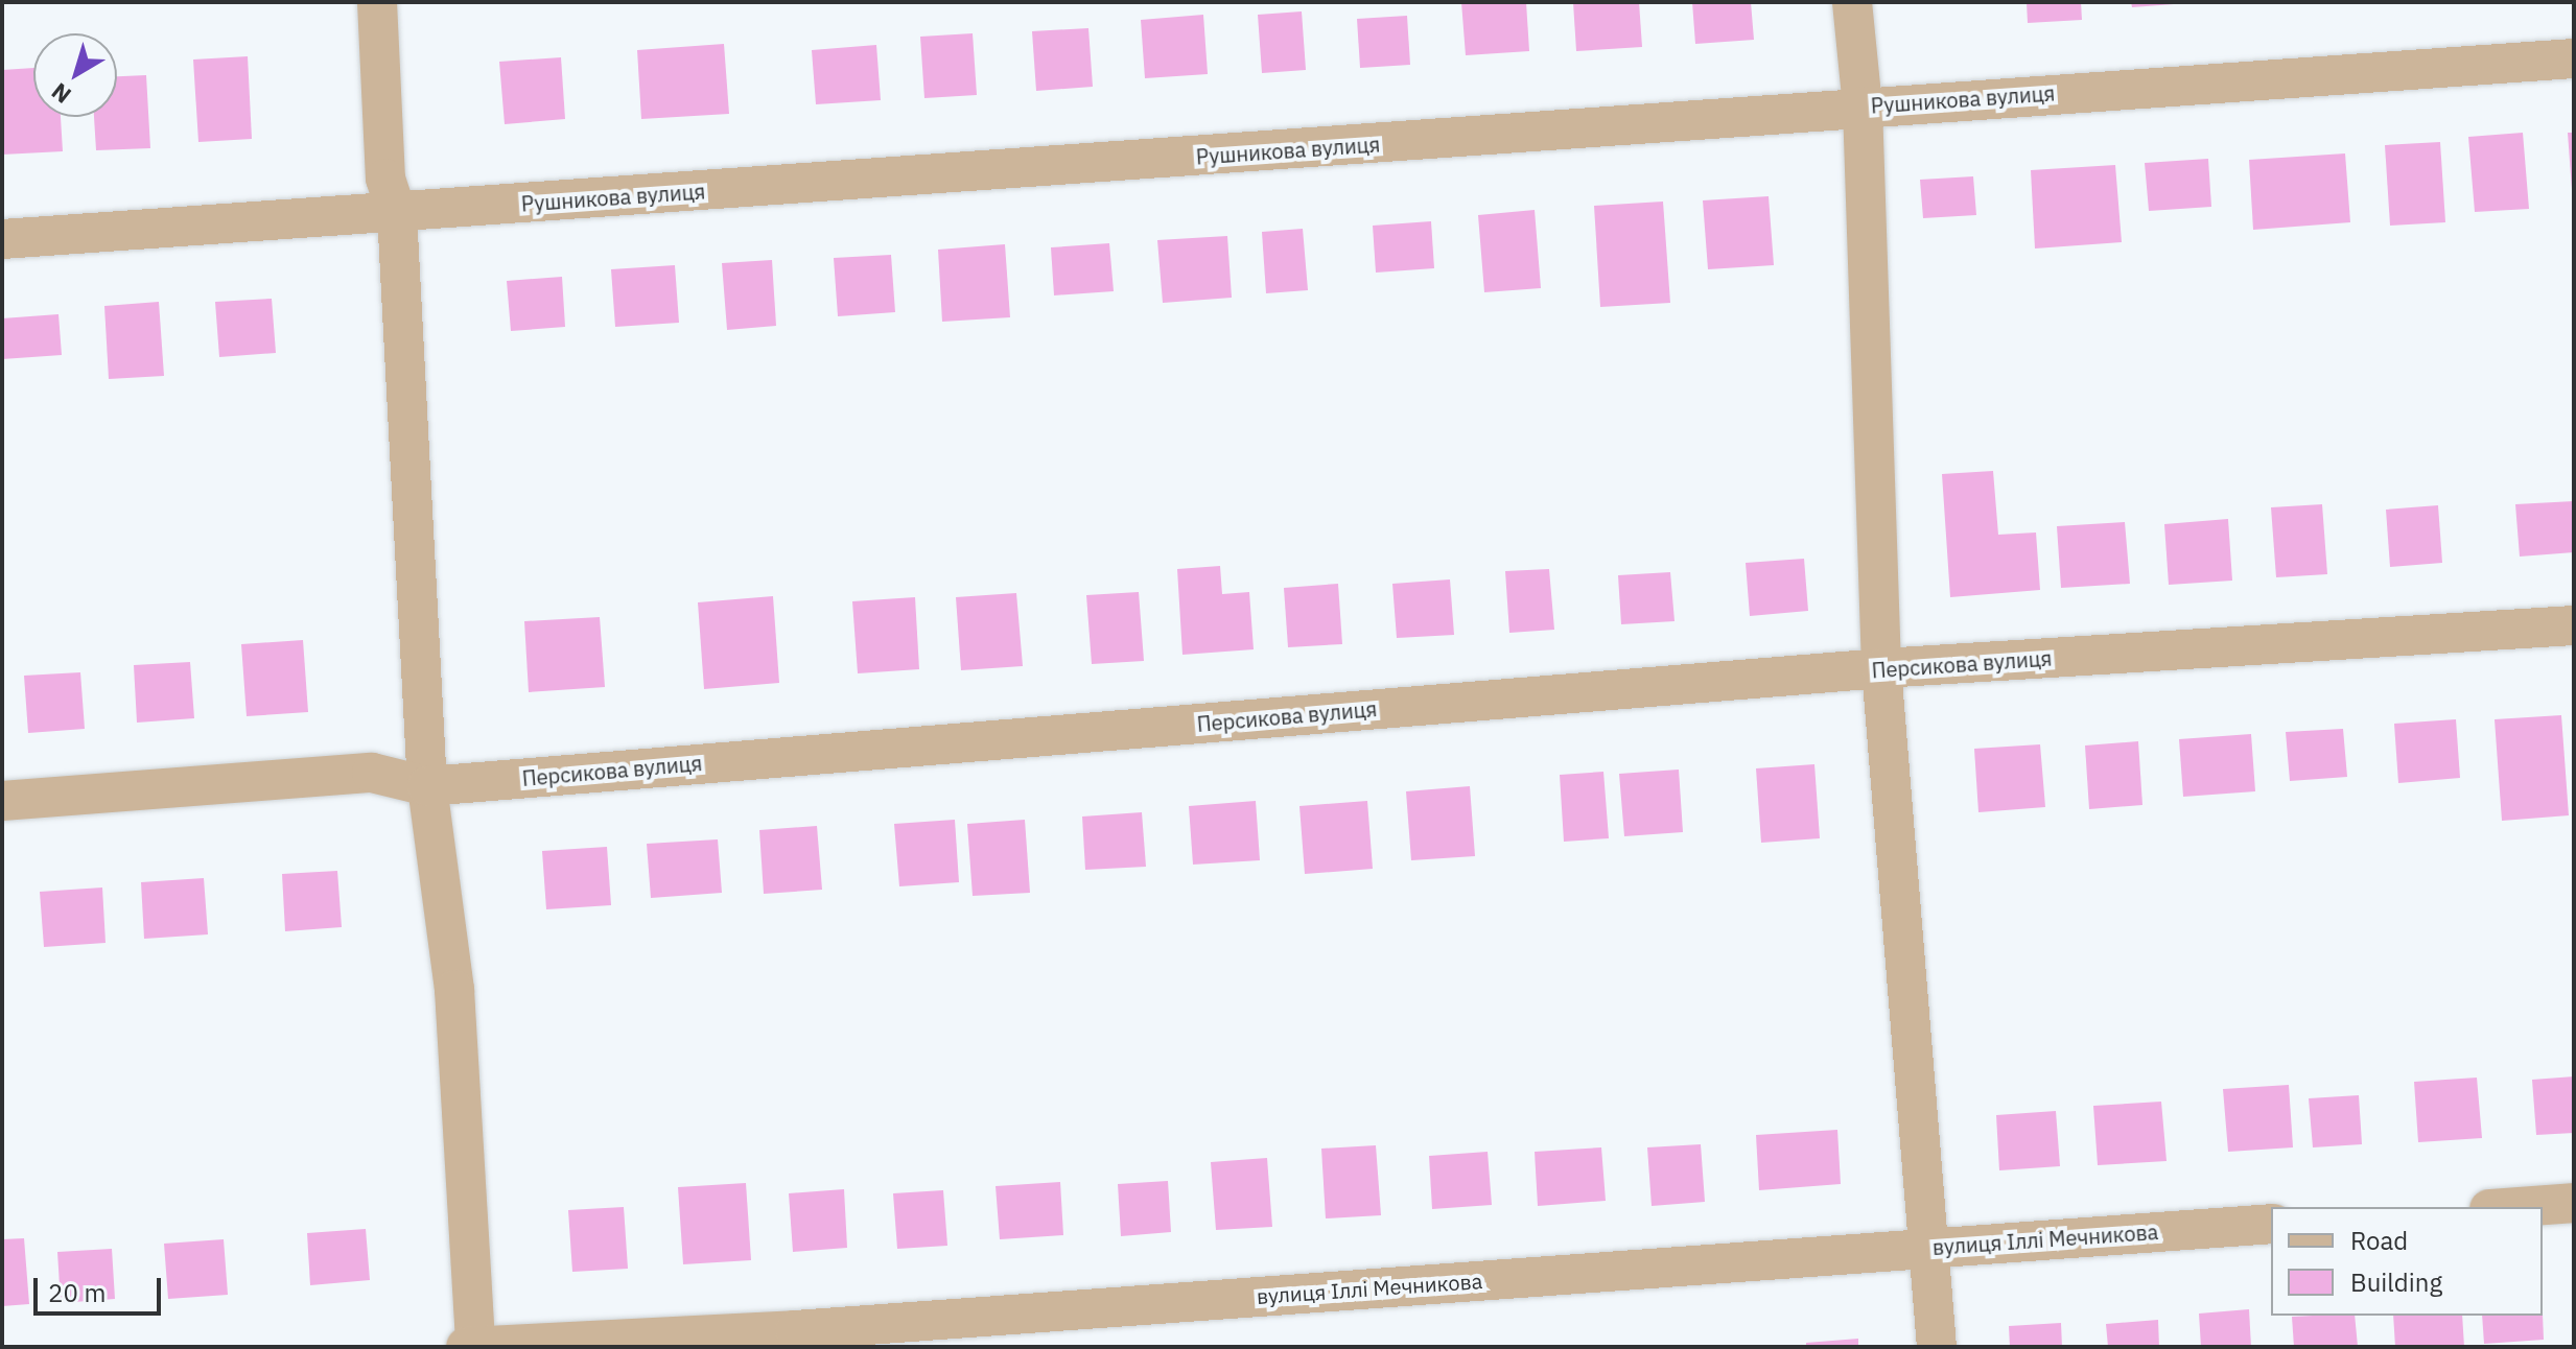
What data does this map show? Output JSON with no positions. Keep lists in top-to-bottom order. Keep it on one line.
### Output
{"streets":{"street":["Рушникова вулиця","Персикова вулиця","вулиця Іллі Мечникова"]},"legend":["Road","Building"],"scale_bar":"20 m","north":"bottom left"}
